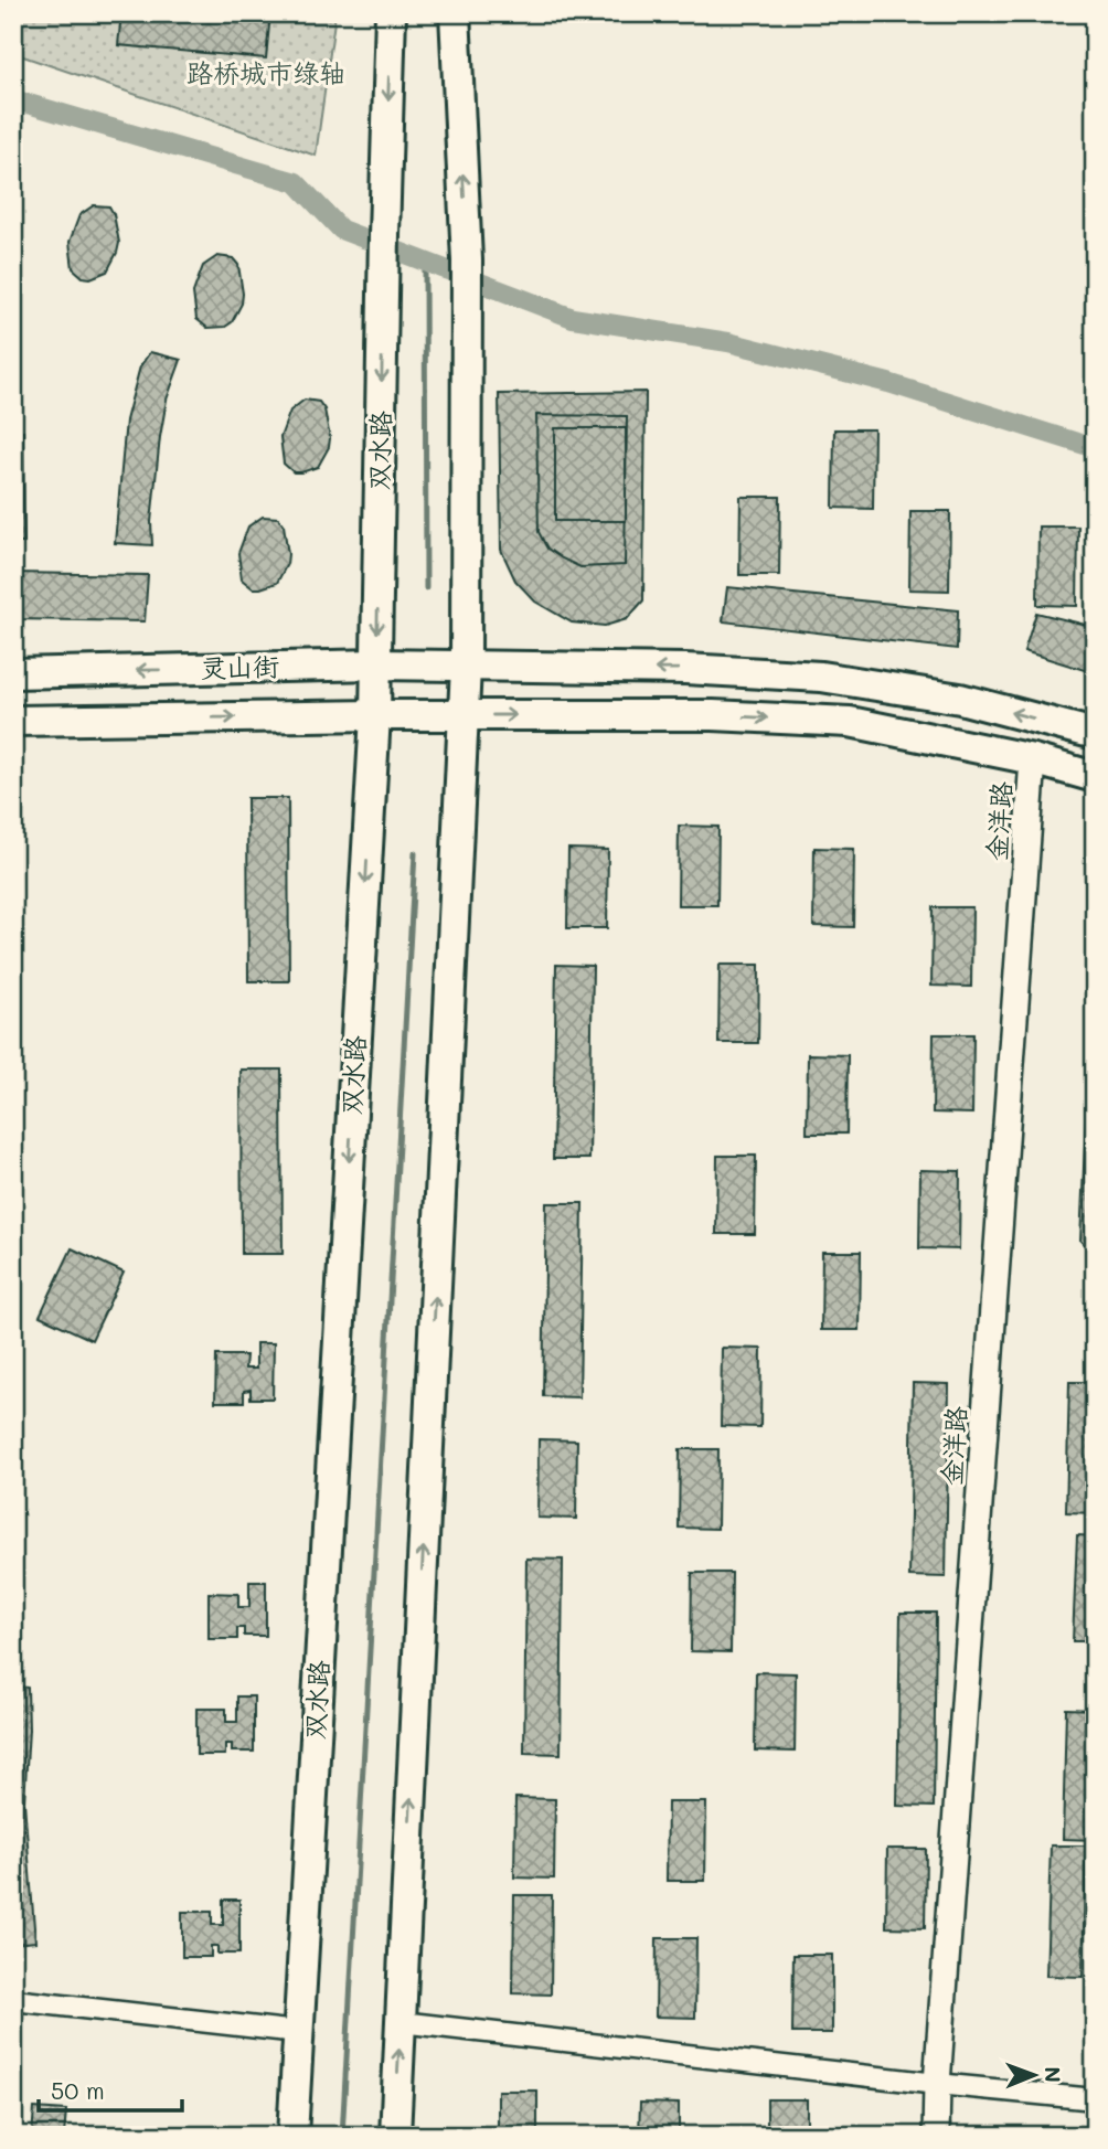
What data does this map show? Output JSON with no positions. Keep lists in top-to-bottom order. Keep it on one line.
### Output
{"streets":{"main road":["双水路","灵山街"],"street":["金洋路"]},"crossings":[["双水路","灵山街"],["灵山街","金洋路"]],"parks":["路桥城市绿轴"],"scale_bar":"50 m","north":"right"}
